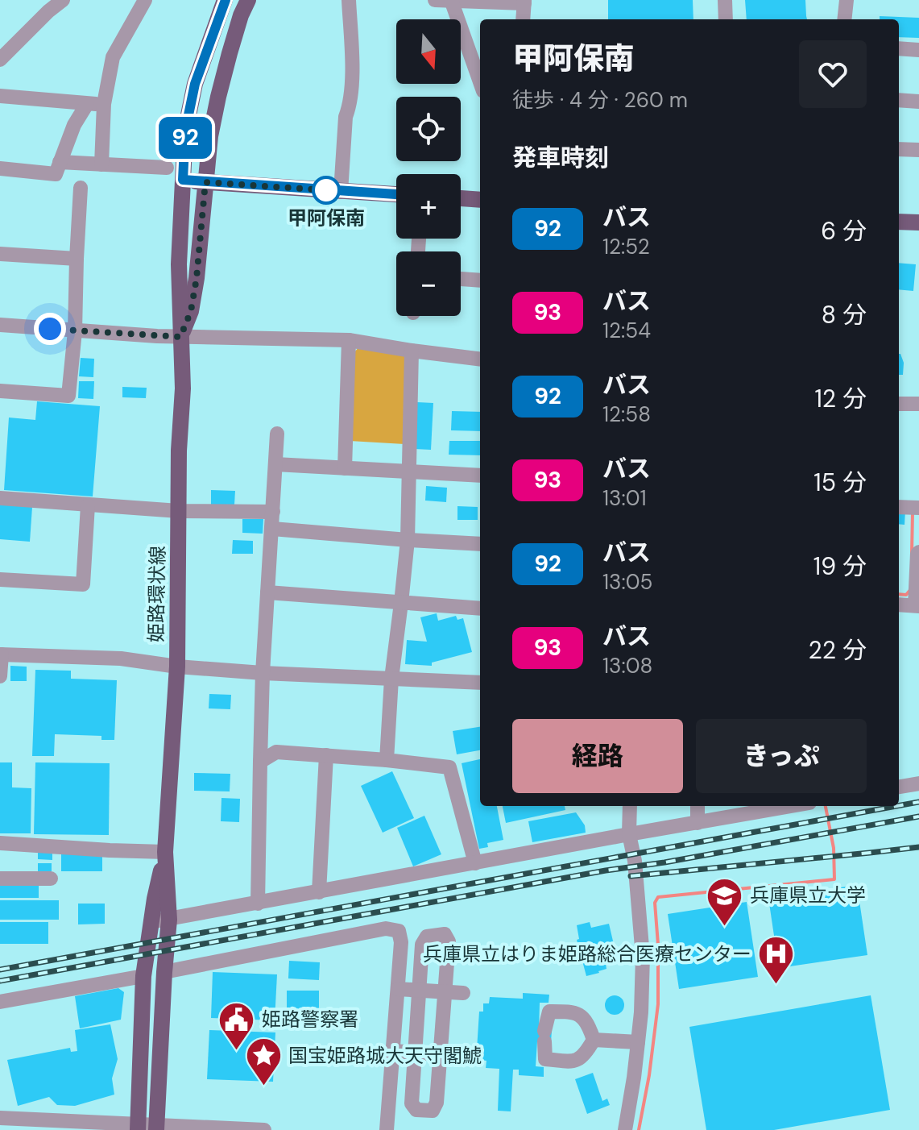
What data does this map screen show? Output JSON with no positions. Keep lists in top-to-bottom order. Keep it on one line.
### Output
{"streets":{"main road":["姫路環状線"]},"places":{"other":["甲阿保南"],"school or university":["兵庫県立大学"],"hospital":["兵庫県立はりま姫路総合医療センター"],"public building":["姫路警察署"],"place":["国宝姫路城大天守閣鯱"]},"lines":["bus line 92"],"north":"bottom","page":{"on_map":"92","map_buttons":["+","−"],"heading":[["甲阿保南","徒歩 · 4 分 · 260 m"],"発車時刻"],"list":[{"mark":"92","name":"バス","note":"12:52","value":"6 分"},{"mark":"93","name":"バス","note":"12:54","value":"8 分"},{"mark":"92","name":"バス","note":"12:58","value":"12 分"},{"mark":"93","name":"バス","note":"13:01","value":"15 分"},{"mark":"92","name":"バス","note":"13:05","value":"19 分"},{"mark":"93","name":"バス","note":"13:08","value":"22 分"}],"buttons":["経路","きっぷ"]}}
